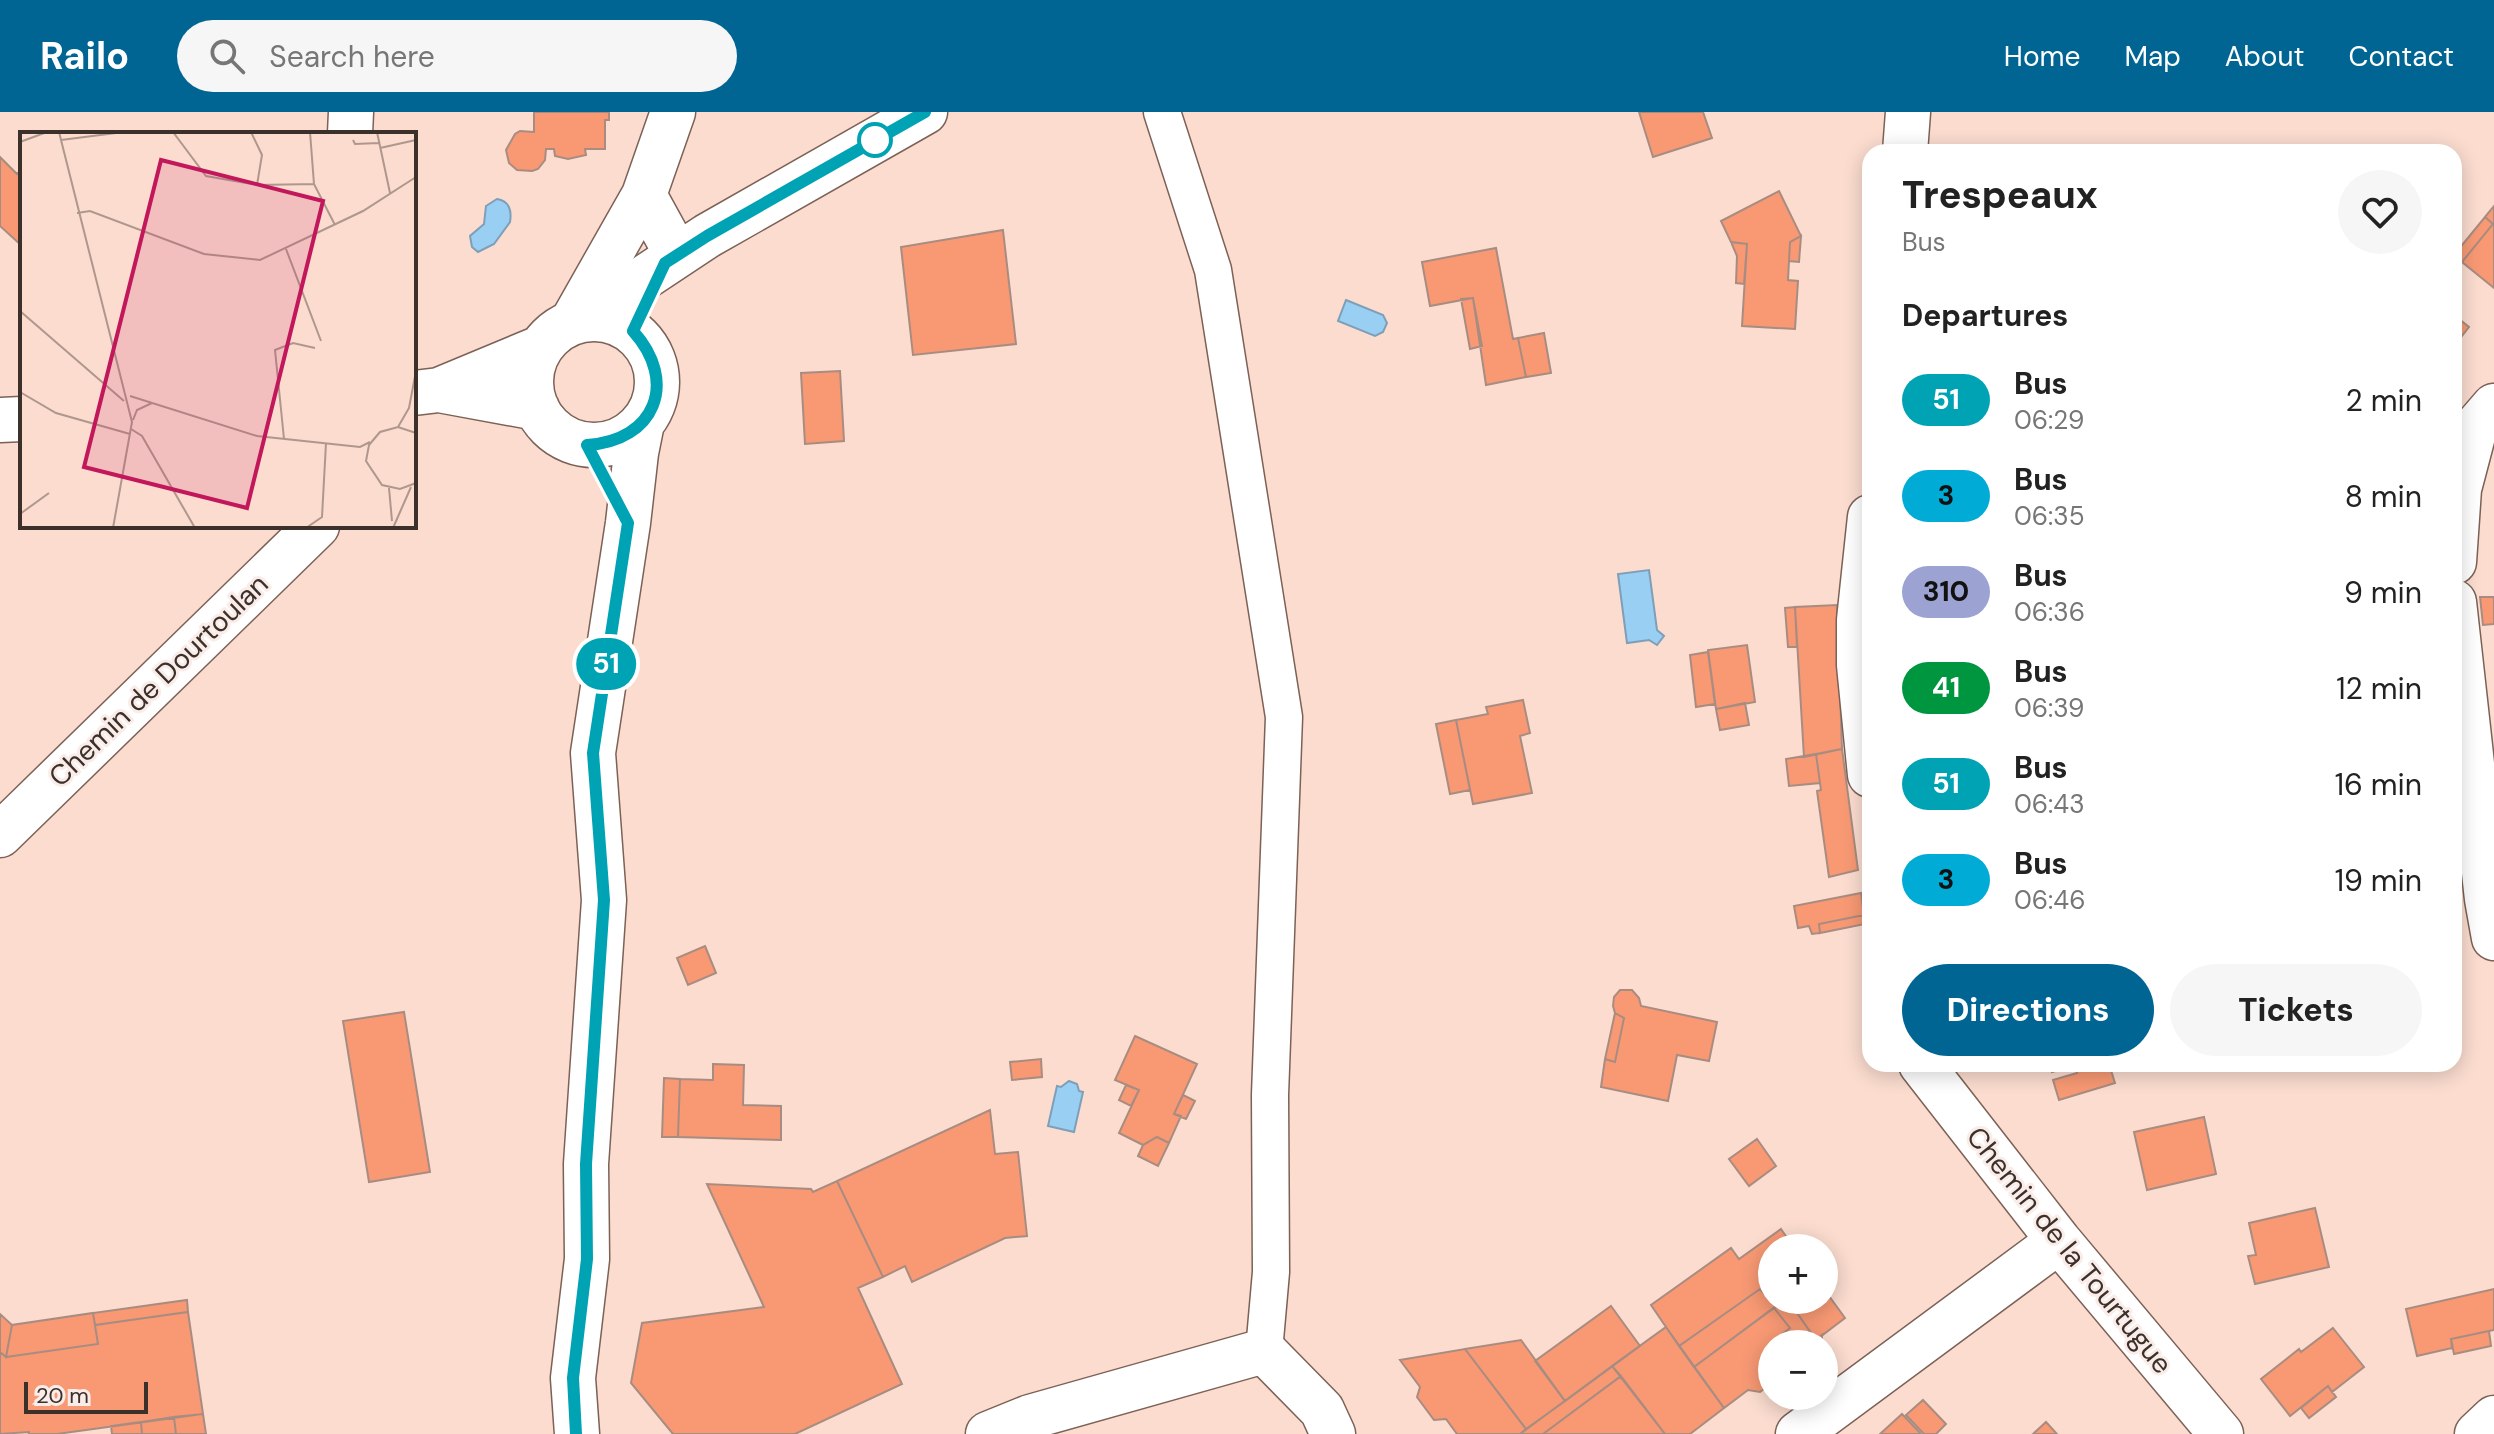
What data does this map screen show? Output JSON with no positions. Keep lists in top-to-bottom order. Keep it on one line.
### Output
{"streets":{"street":["Chemin de Dourtoulan","Chemin de la Tourtugue"]},"lines":["bus line 51"],"scale_bar":"20 m","page":{"header":"Railo","search":"Search here","nav":["Home","Map","About","Contact"],"on_map":"51","heading":[["Trespeaux","Bus"],"Departures"],"list":[{"mark":"51","name":"Bus","note":"06:29","value":"2 min"},{"mark":"3","name":"Bus","note":"06:35","value":"8 min"},{"mark":"310","name":"Bus","note":"06:36","value":"9 min"},{"mark":"41","name":"Bus","note":"06:39","value":"12 min"},{"mark":"51","name":"Bus","note":"06:43","value":"16 min"},{"mark":"3","name":"Bus","note":"06:46","value":"19 min"}],"buttons":["Directions","Tickets"],"map_buttons":["+","−"],"scale":"20 m"}}
